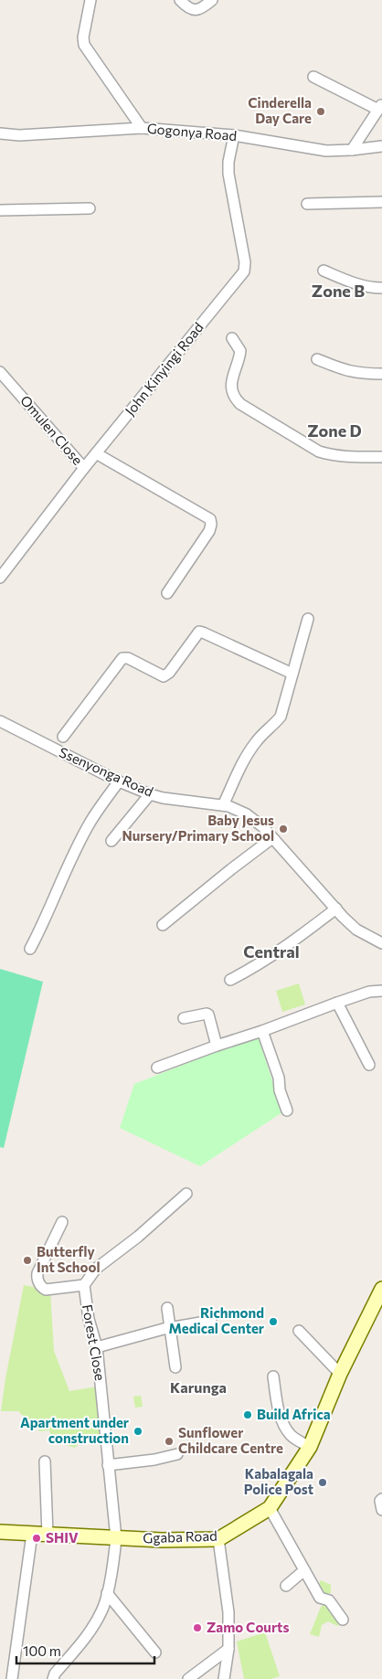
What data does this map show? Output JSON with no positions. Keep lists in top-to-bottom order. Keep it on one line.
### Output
{"streets":{"main road":["Ggaba Road"],"street":["Gogonya Road","John Kinyingi Road","Omulen Close","Ssenyonga Road","Forest Close"]},"crossings":[["Gogonya Road","John Kinyingi Road"],["John Kinyingi Road","Omulen Close"],["Forest Close","Ggaba Road"]],"districts":["Zone B","Zone D","Central","Karunga"],"places":["Cinderella Day Care","Baby Jesus Nursery/Primary School","Butterfly Int School","Richmond Medical Center","Build Africa","Apartment under construction","Sunflower Childcare Centre","Kabalagala Police Post","SHIV","Zamo Courts"],"scale_bar":"100 m"}
